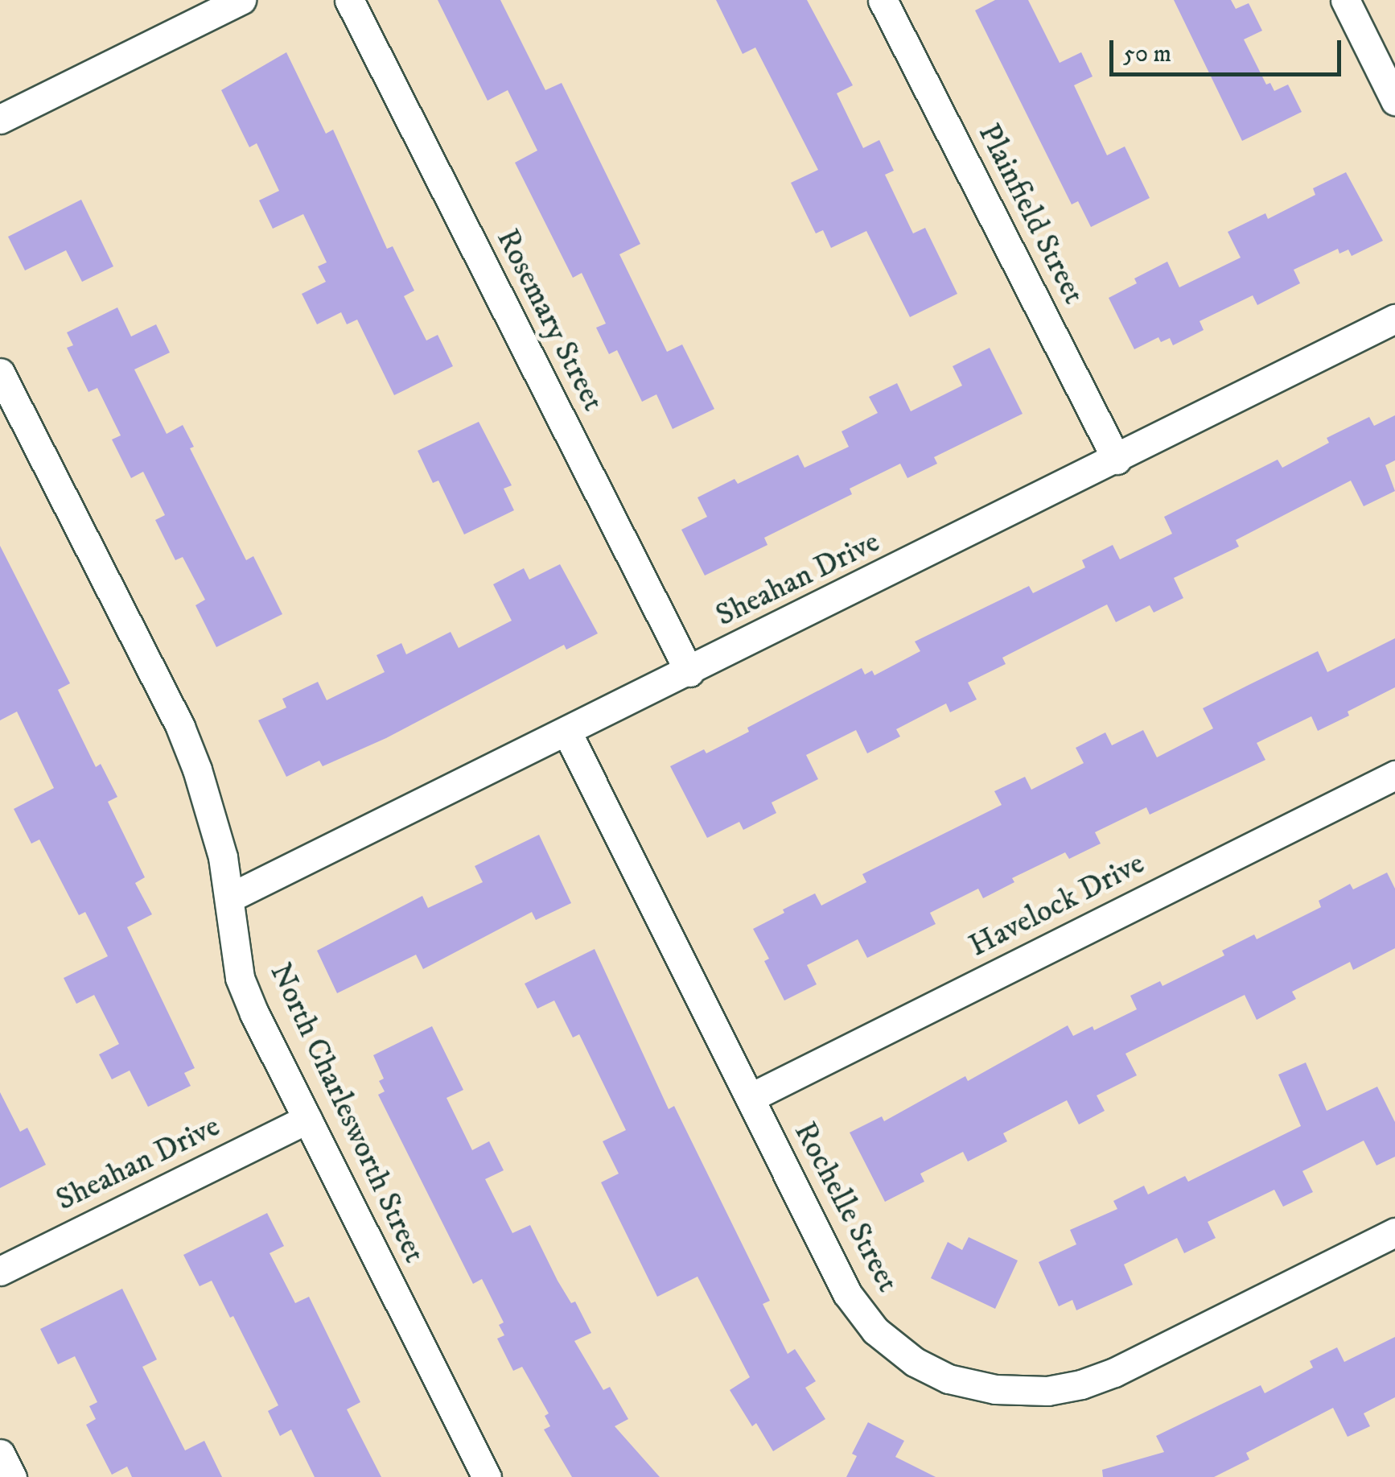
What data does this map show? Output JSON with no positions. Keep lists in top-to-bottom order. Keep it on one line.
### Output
{"streets":{"street":["Plainfield Street","Rosemary Street","Sheahan Drive","Havelock Drive","North Charlesworth Street","Rochelle Street"]},"crossings":[["Plainfield Street","Sheahan Drive"],["Rosemary Street","Sheahan Drive"],["Sheahan Drive","North Charlesworth Street"],["Sheahan Drive","Rochelle Street"],["Havelock Drive","Rochelle Street"]],"scale_bar":"50 m"}
